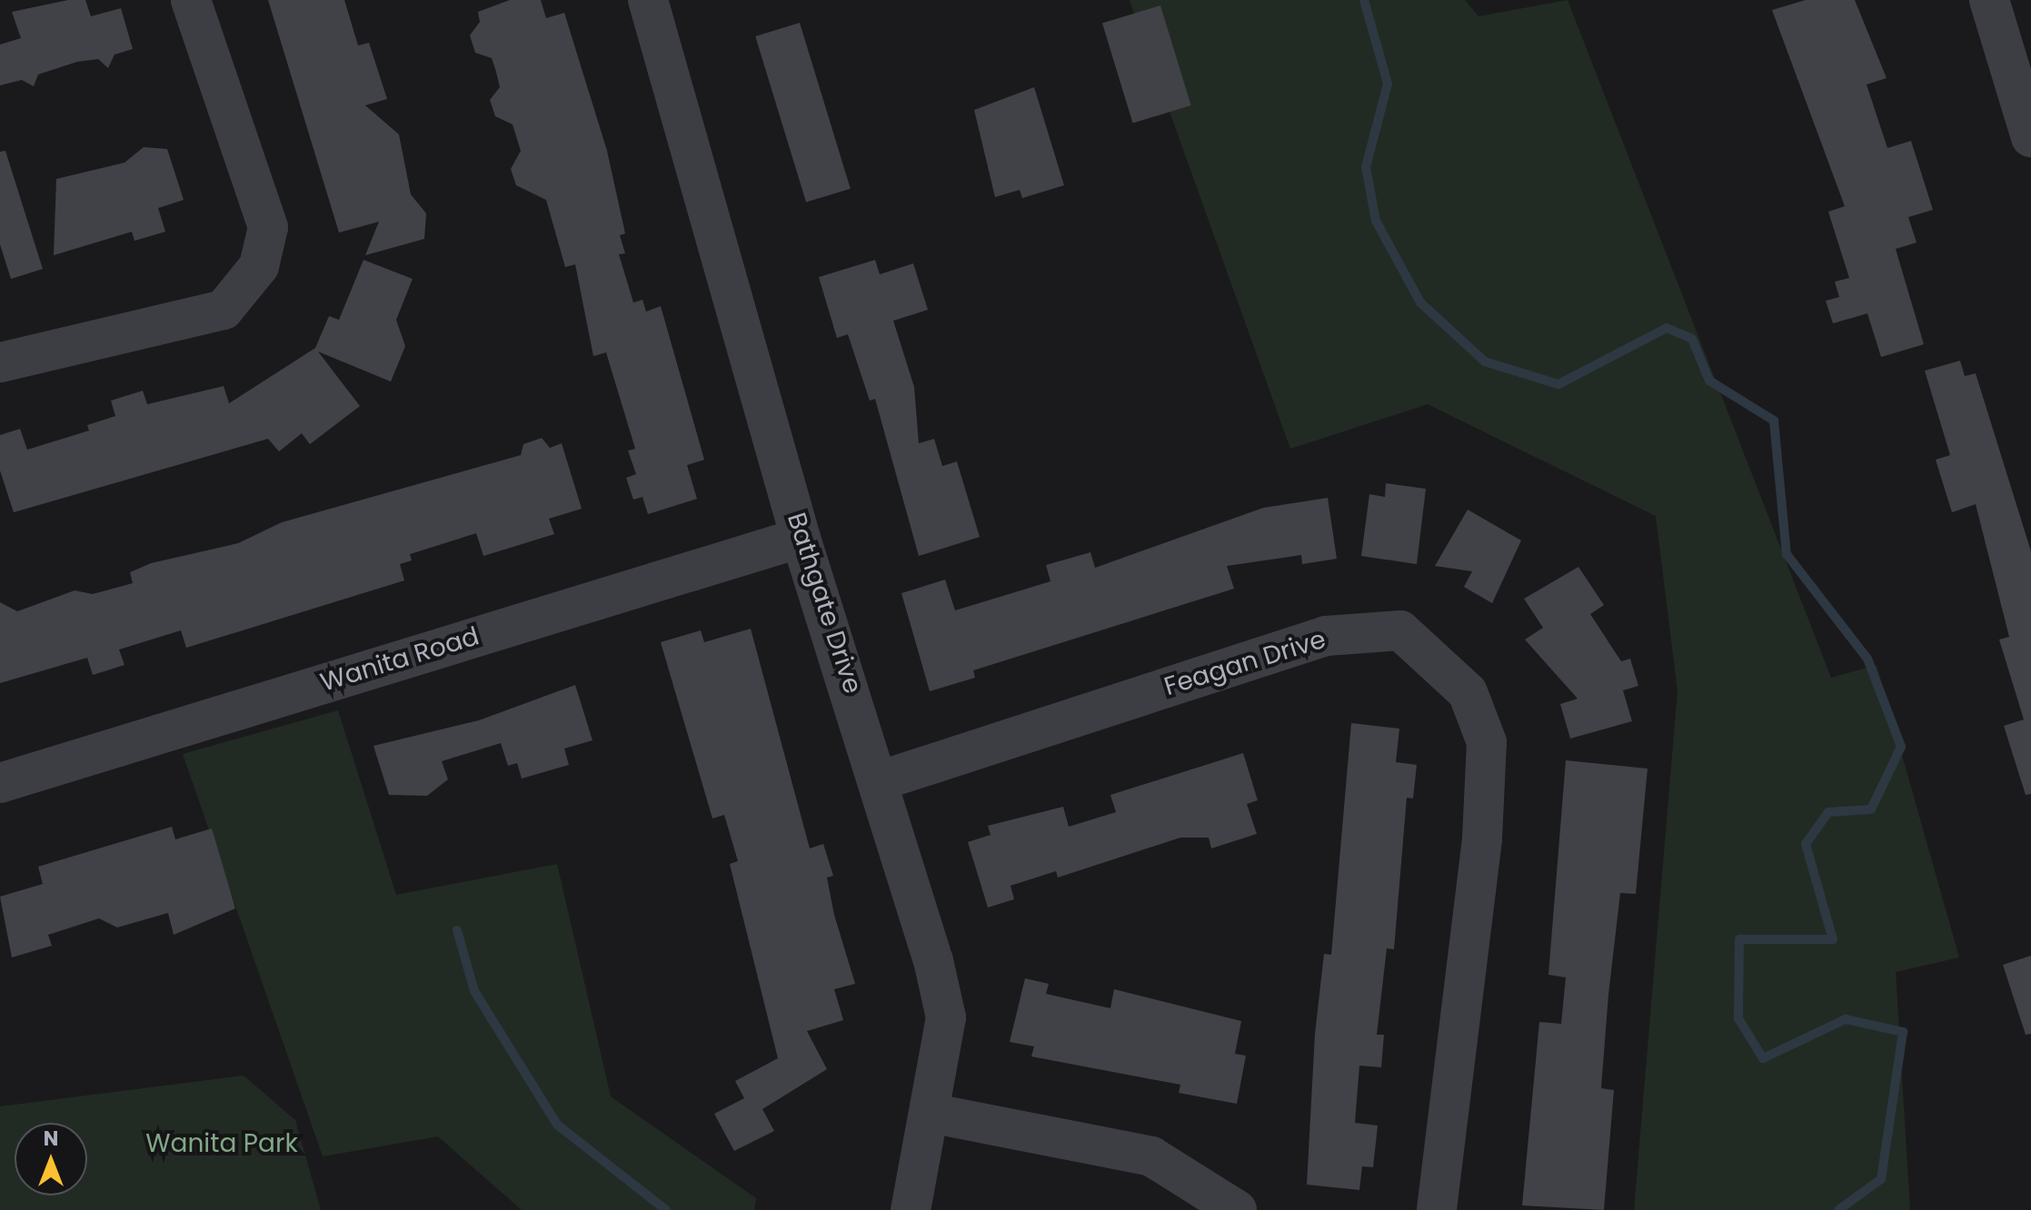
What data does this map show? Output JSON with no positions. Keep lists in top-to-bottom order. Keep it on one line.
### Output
{"streets":{"street":["Bathgate Drive","Wanita Road","Feagan Drive"]},"crossings":[["Bathgate Drive","Wanita Road"],["Bathgate Drive","Feagan Drive"]],"parks":["Wanita Park"],"north":"top"}
